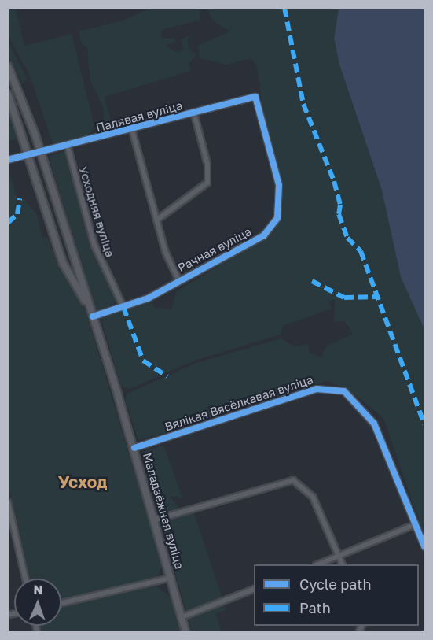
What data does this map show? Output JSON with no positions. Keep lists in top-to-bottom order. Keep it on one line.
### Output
{"streets":{"main road":["Маладзёжная вуліца"],"street":["Палявая вуліца","Усходняя вуліца","Рачная вуліца","Вялікая Вясёлкавая вуліца"]},"crossings":[["Палявая вуліца","Усходняя вуліца"],["Палявая вуліца","Рачная вуліца"],["Палявая вуліца","Маладзёжная вуліца"],["Усходняя вуліца","Рачная вуліца"],["Рачная вуліца","Маладзёжная вуліца"],["Вялікая Вясёлкавая вуліца","Маладзёжная вуліца"]],"districts":["Усход"],"legend":["Cycle path","Path"],"north":"top"}
